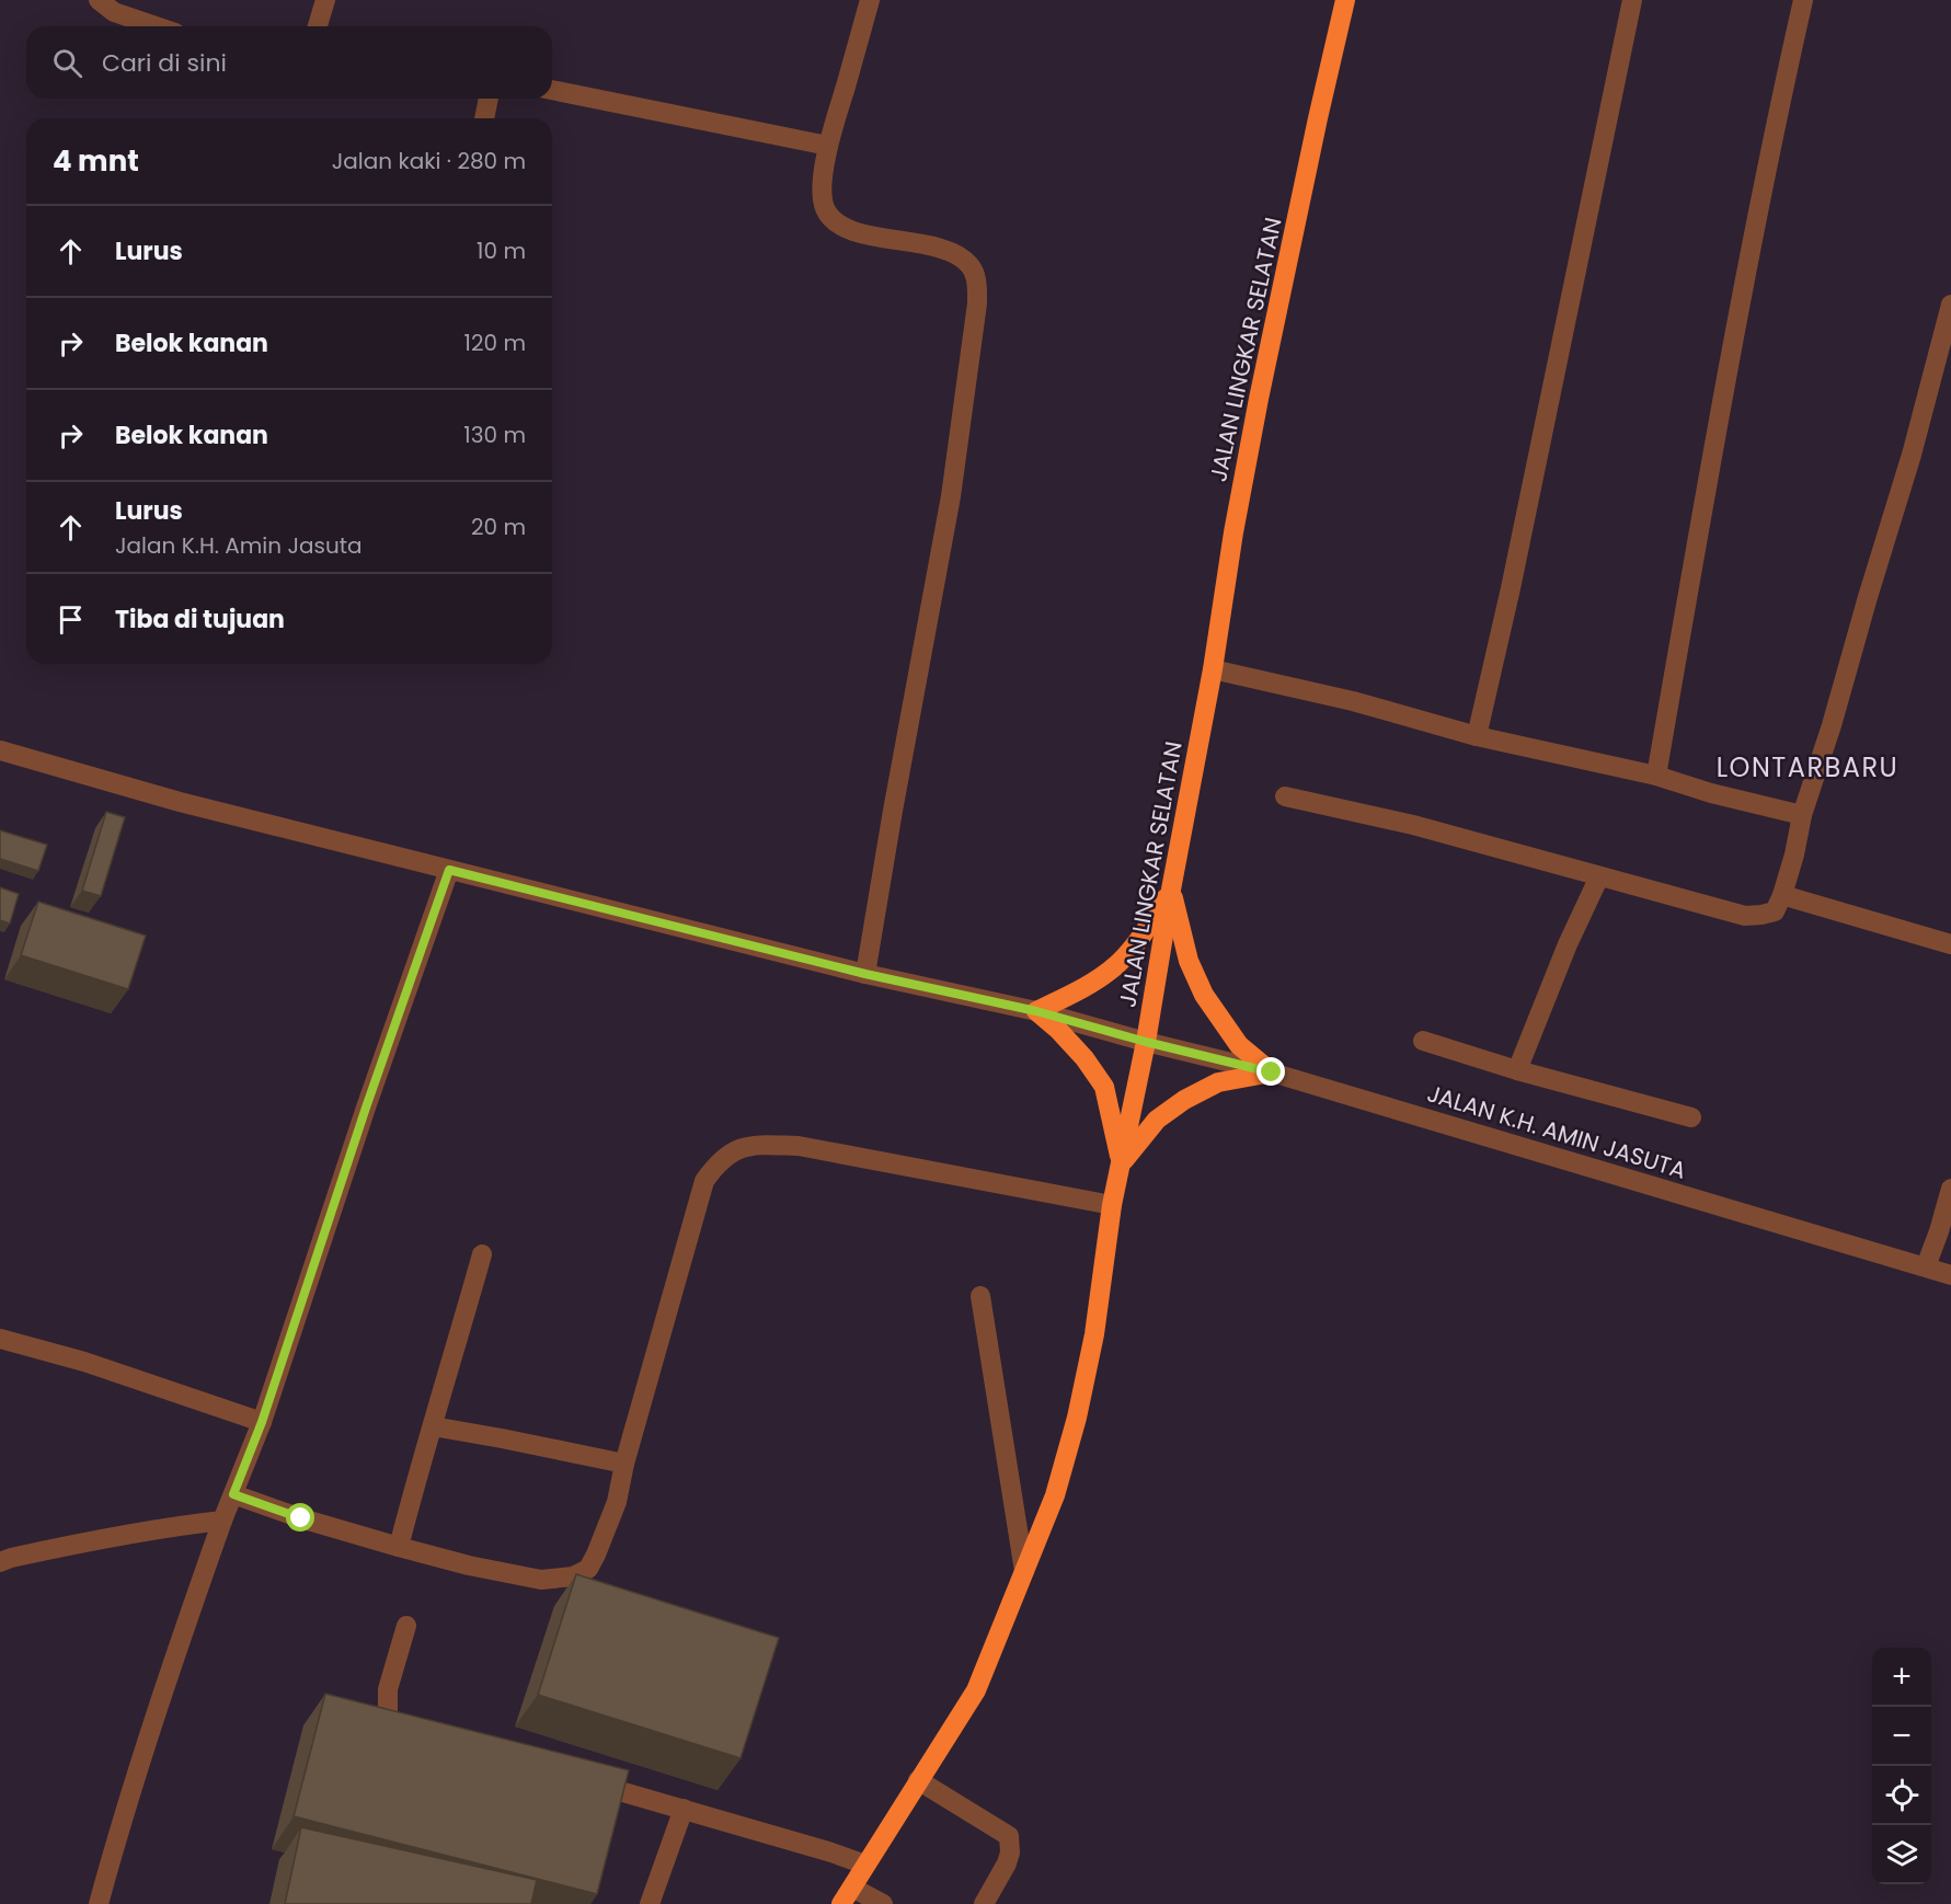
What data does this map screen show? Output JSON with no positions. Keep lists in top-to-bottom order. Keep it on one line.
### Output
{"streets":{"highway":["JALAN LINGKAR SELATAN"],"street":["JALAN K.H. AMIN JASUTA"]},"crossings":[["JALAN LINGKAR SELATAN","JALAN K.H. AMIN JASUTA"]],"districts":["LONTARBARU"],"page":{"search":"Cari di sini","heading":["4 mnt","Jalan kaki · 280 m"],"list":[["Lurus","10 m"],["Belok kanan","120 m"],["Belok kanan","130 m"],["Lurus","Jalan K.H. Amin Jasuta","20 m"],"Tiba di tujuan"],"map_buttons":["+","−"]}}
